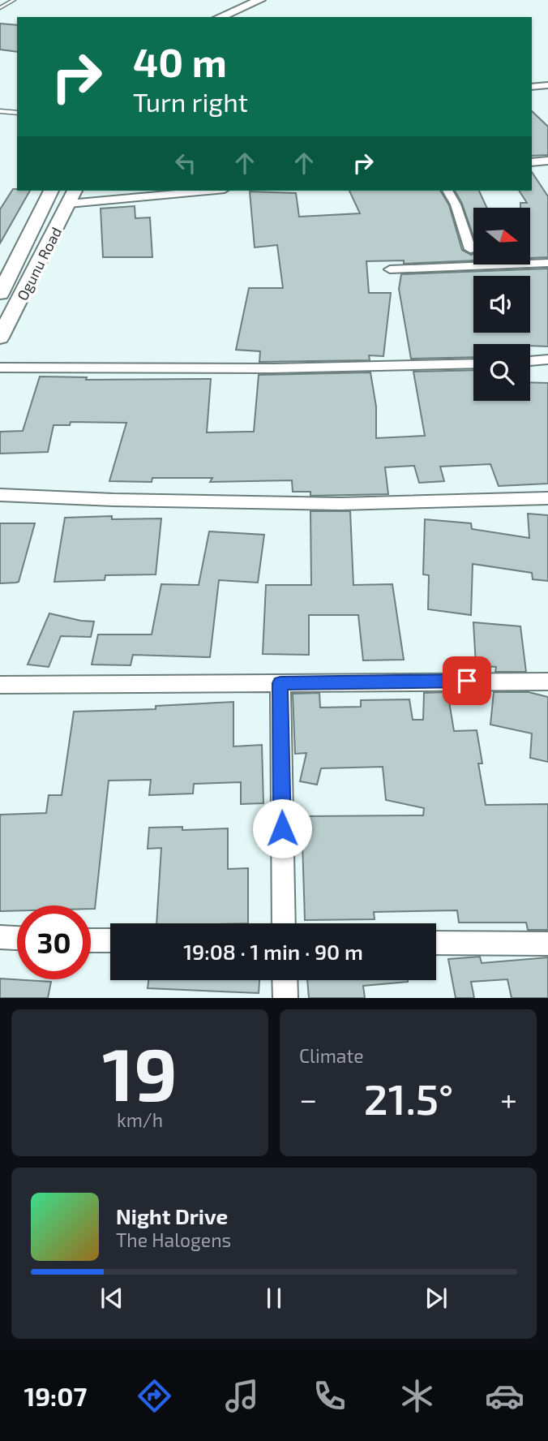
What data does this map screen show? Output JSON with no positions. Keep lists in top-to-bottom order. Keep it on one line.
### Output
{"streets":{"main road":["Ogunu Road"]},"north":"right","page":{"turn":["40 m","Turn right"],"limit":"30","trip":"19:08 · 1 min · 90 m","tile":[["19","km/h"],"Climate"],"heat":["−","21.5°","+"],"song":["Night Drive","The Halogens"],"tabs":"19:07"}}
